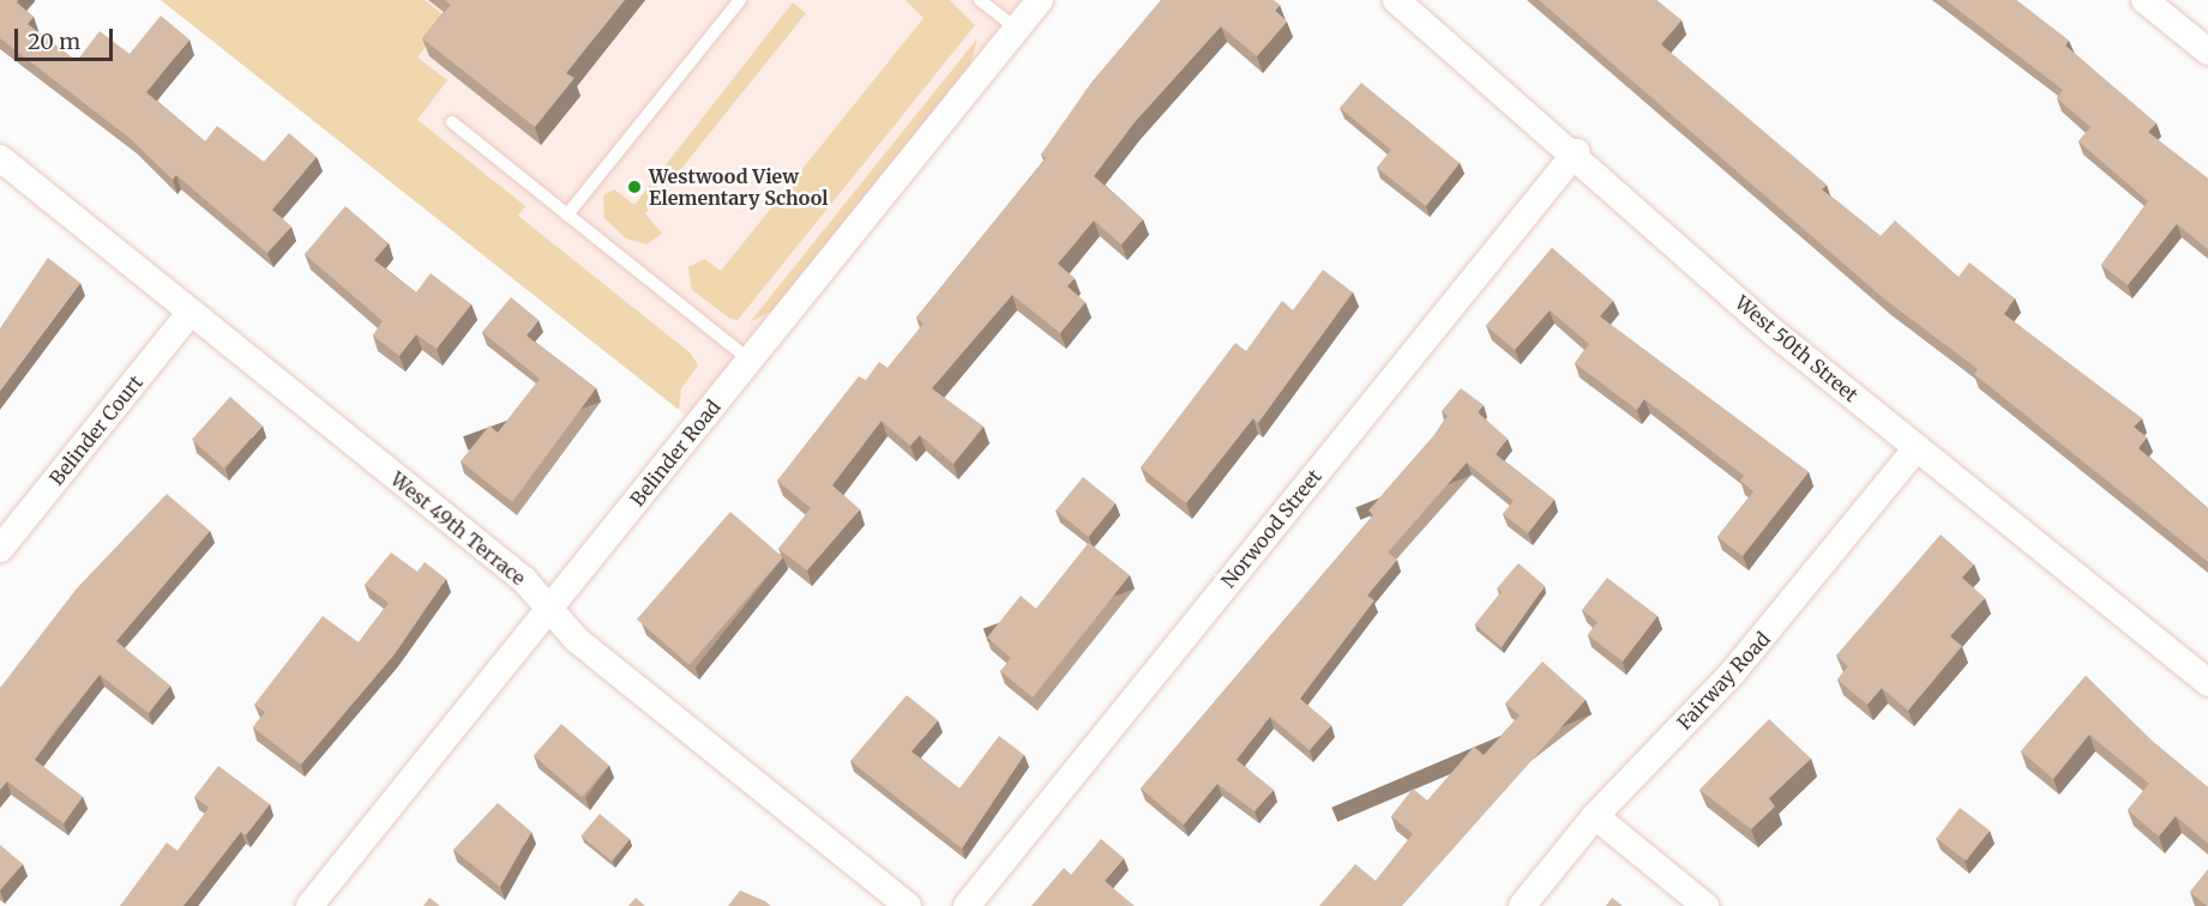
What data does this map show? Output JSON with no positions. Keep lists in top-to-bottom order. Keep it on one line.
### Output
{"streets":{"street":["West 50th Street","Belinder Court","Belinder Road","West 49th Terrace","Norwood Street","Fairway Road"]},"crossings":[["West 50th Street","Norwood Street"],["West 50th Street","Fairway Road"],["Belinder Court","West 49th Terrace"],["Belinder Road","West 49th Terrace"]],"places":["Westwood View Elementary School"],"scale_bar":"20 m"}
